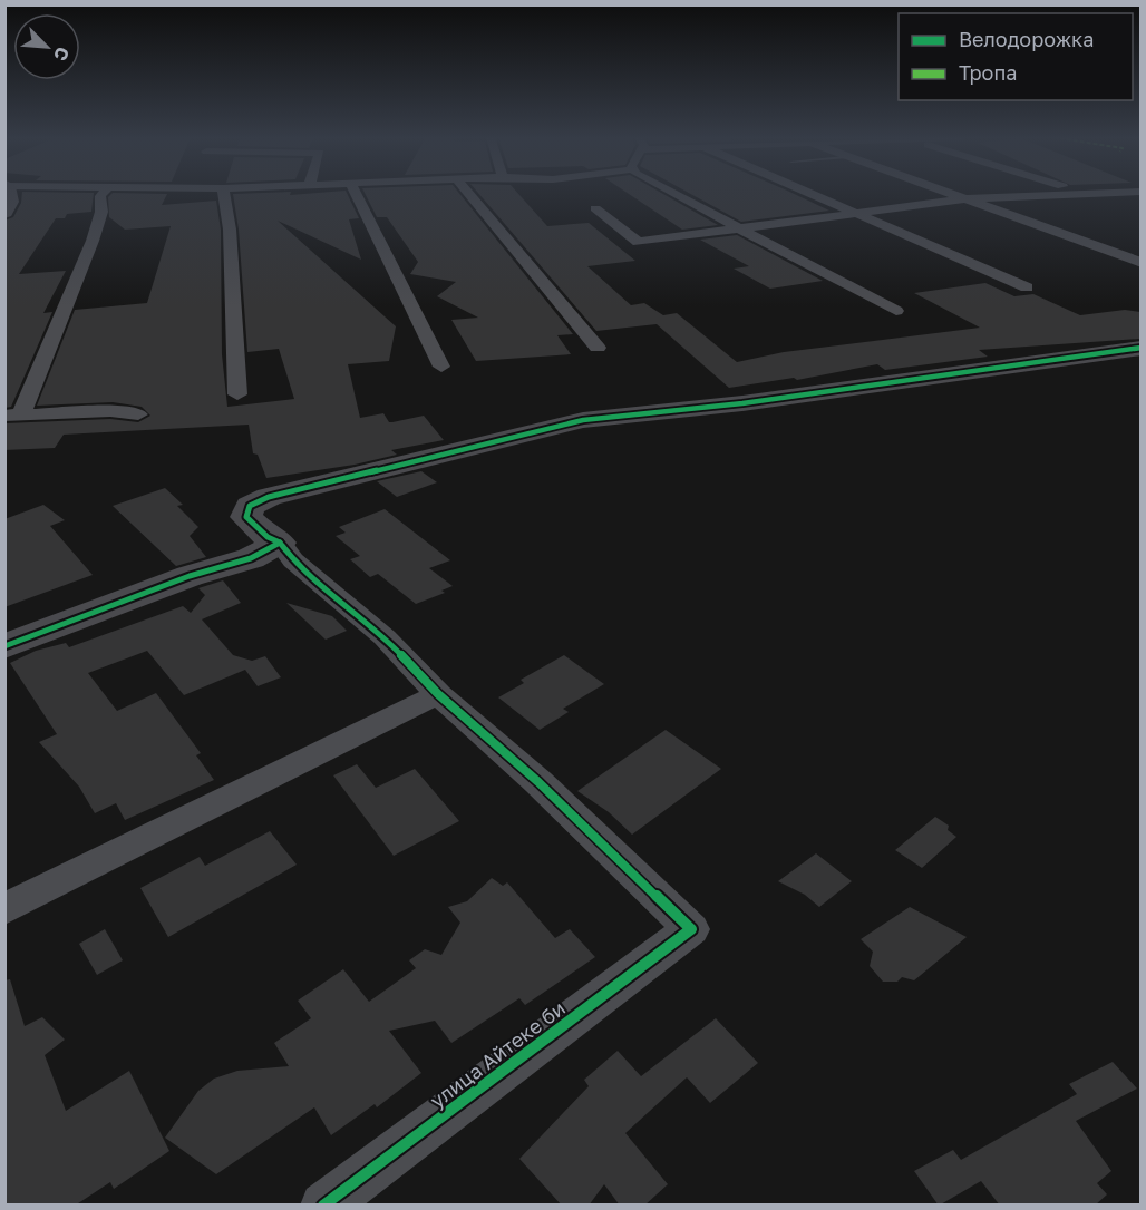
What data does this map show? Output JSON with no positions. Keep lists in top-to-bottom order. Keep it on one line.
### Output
{"streets":{"street":["улица Айтеке би"]},"legend":["Велодорожка","Тропа"],"north":"bottom right"}
